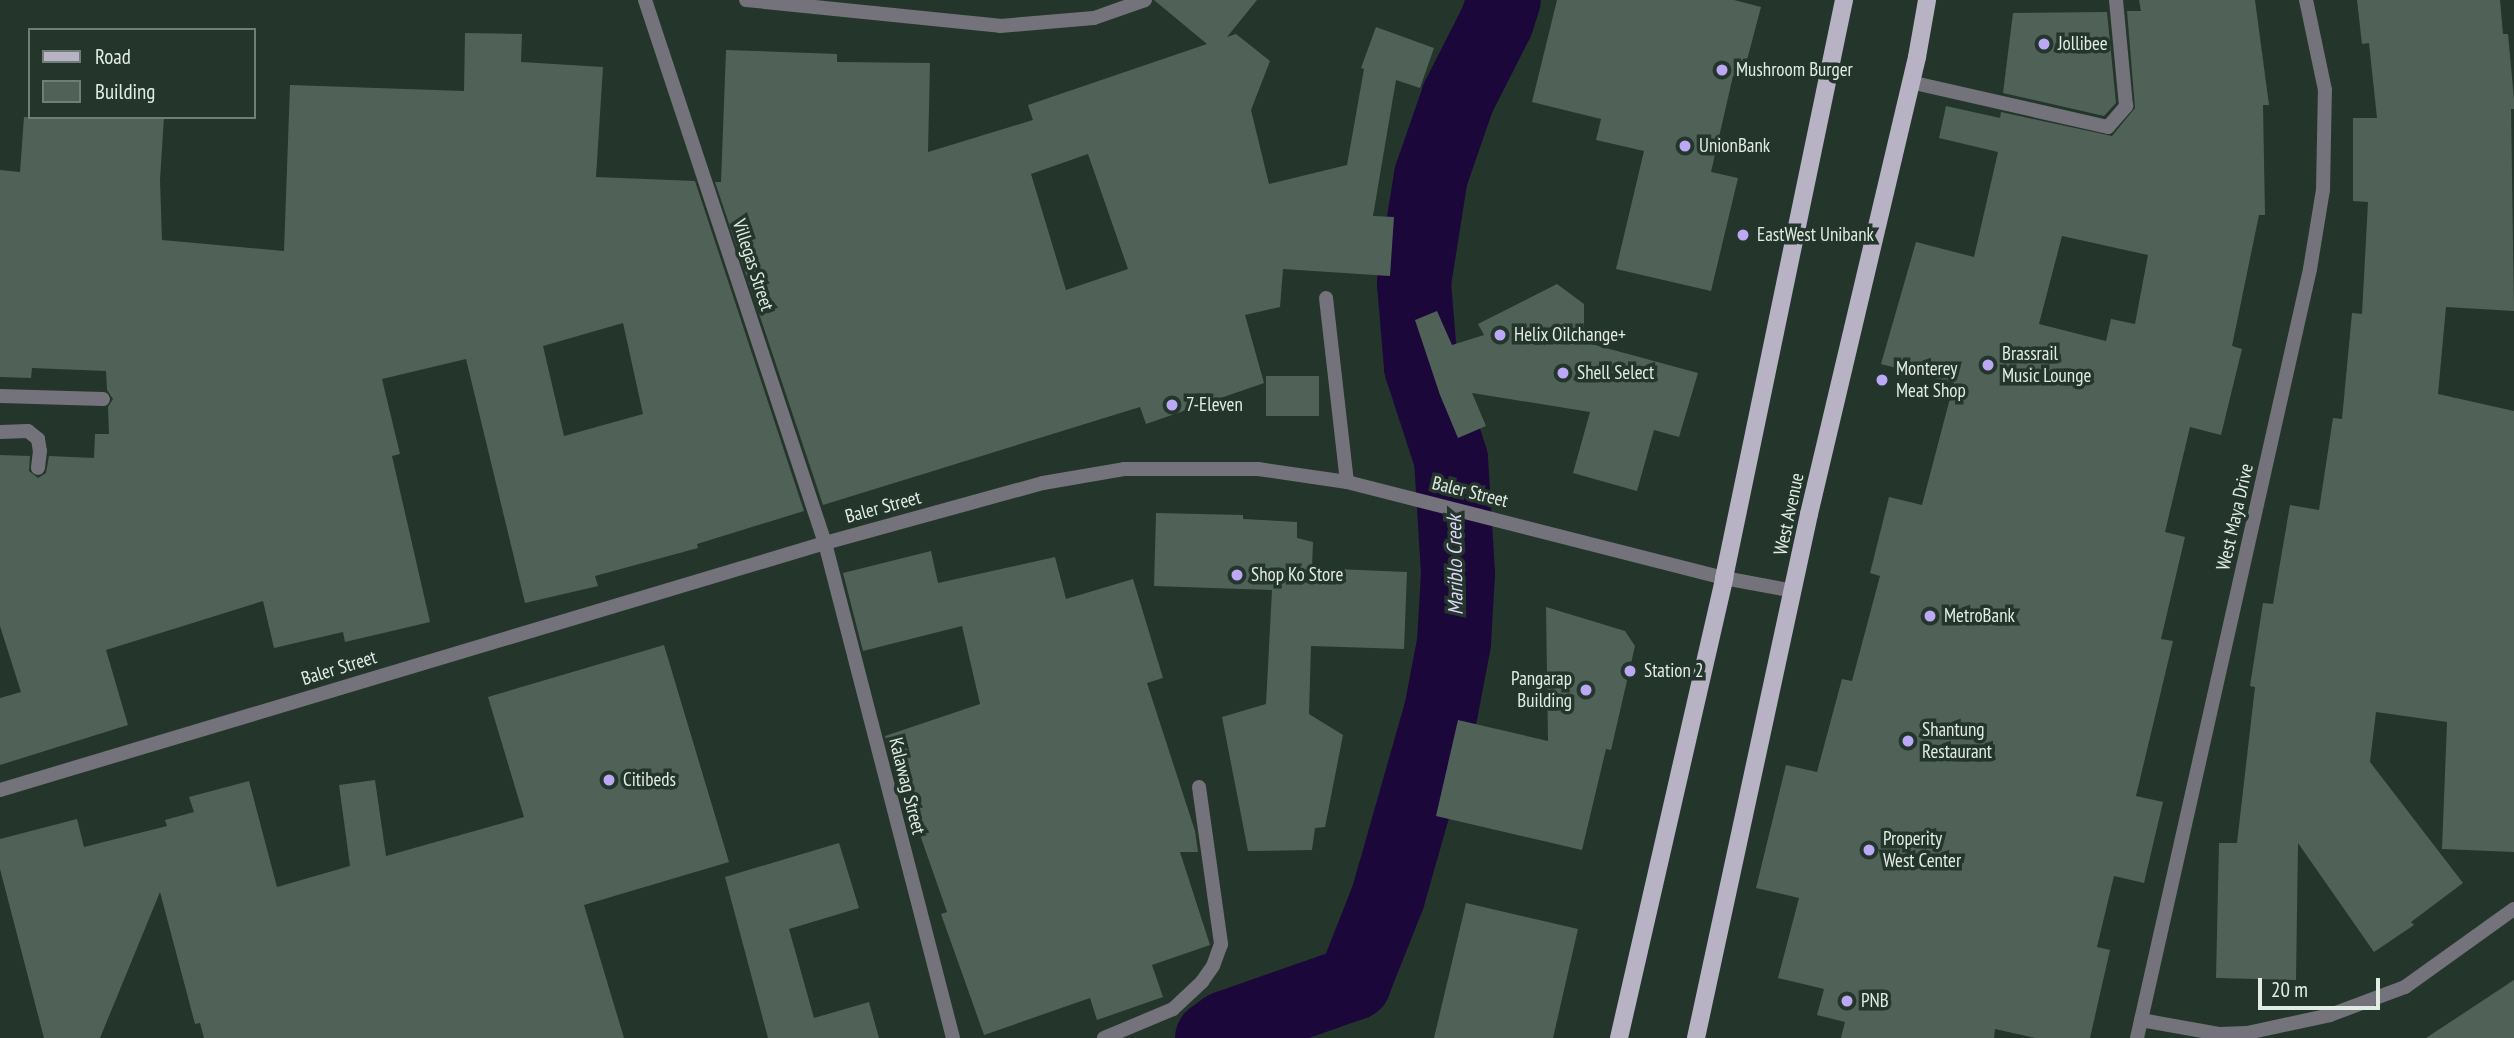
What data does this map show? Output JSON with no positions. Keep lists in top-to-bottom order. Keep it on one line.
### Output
{"streets":{"main road":["West Avenue"],"street":["Villegas Street","Baler Street","West Maya Drive","Kalawag Street"]},"crossings":[["Villegas Street","Baler Street"],["Villegas Street","Kalawag Street"],["Baler Street","West Avenue"],["Baler Street","Kalawag Street"]],"water":["Mariblo Creek"],"places":["Jollibee","Mushroom Burger","UnionBank","EastWest Unibank","Helix Oilchange+","Brassrail Music Lounge","Shell Select","Monterey Meat Shop","7-Eleven","Shop Ko Store","MetroBank","Station 2","Pangarap Building","Shantung Restaurant","Citibeds","Properity West Center","PNB"],"legend":["Road","Building"],"scale_bar":"20 m"}
